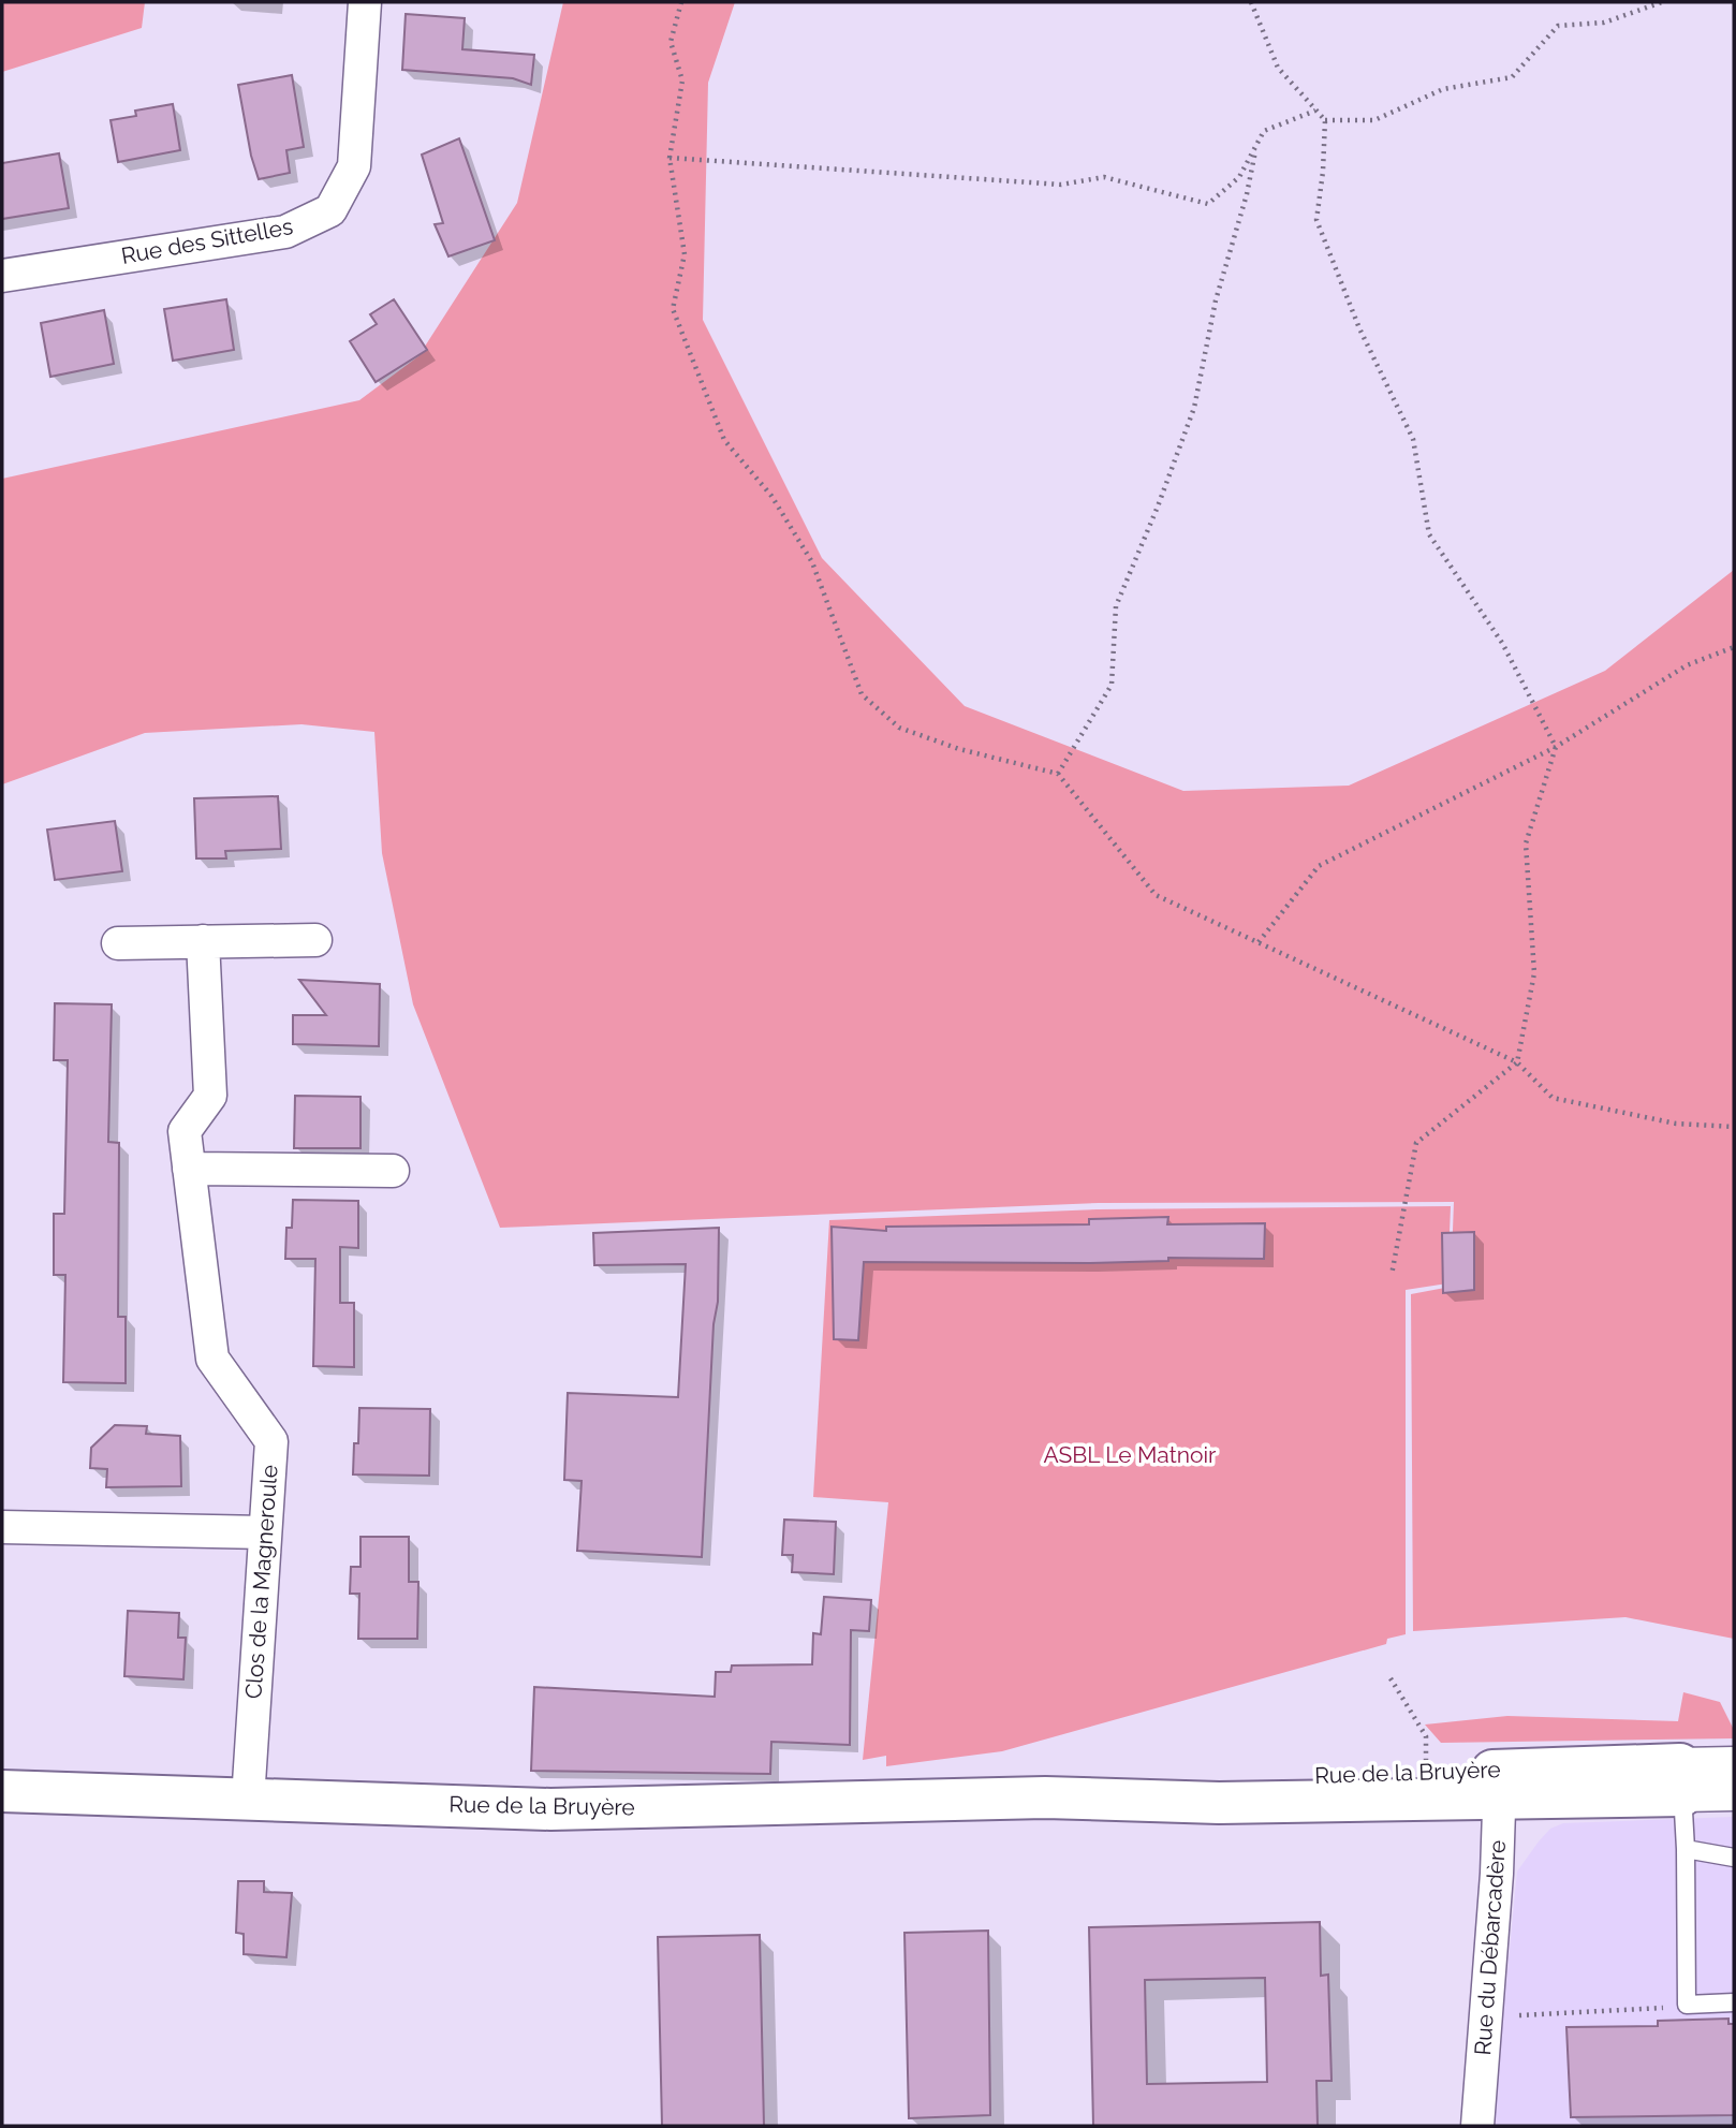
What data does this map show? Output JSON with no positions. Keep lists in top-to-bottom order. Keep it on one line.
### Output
{"streets":{"street":["Rue des Sittelles","Clos de la Magneroule","Rue de la Bruyère","Rue du Débarcadère"]},"crossings":[["Clos de la Magneroule","Rue de la Bruyère"],["Rue de la Bruyère","Rue du Débarcadère"]],"parks":["ASBL Le Matnoir"]}
